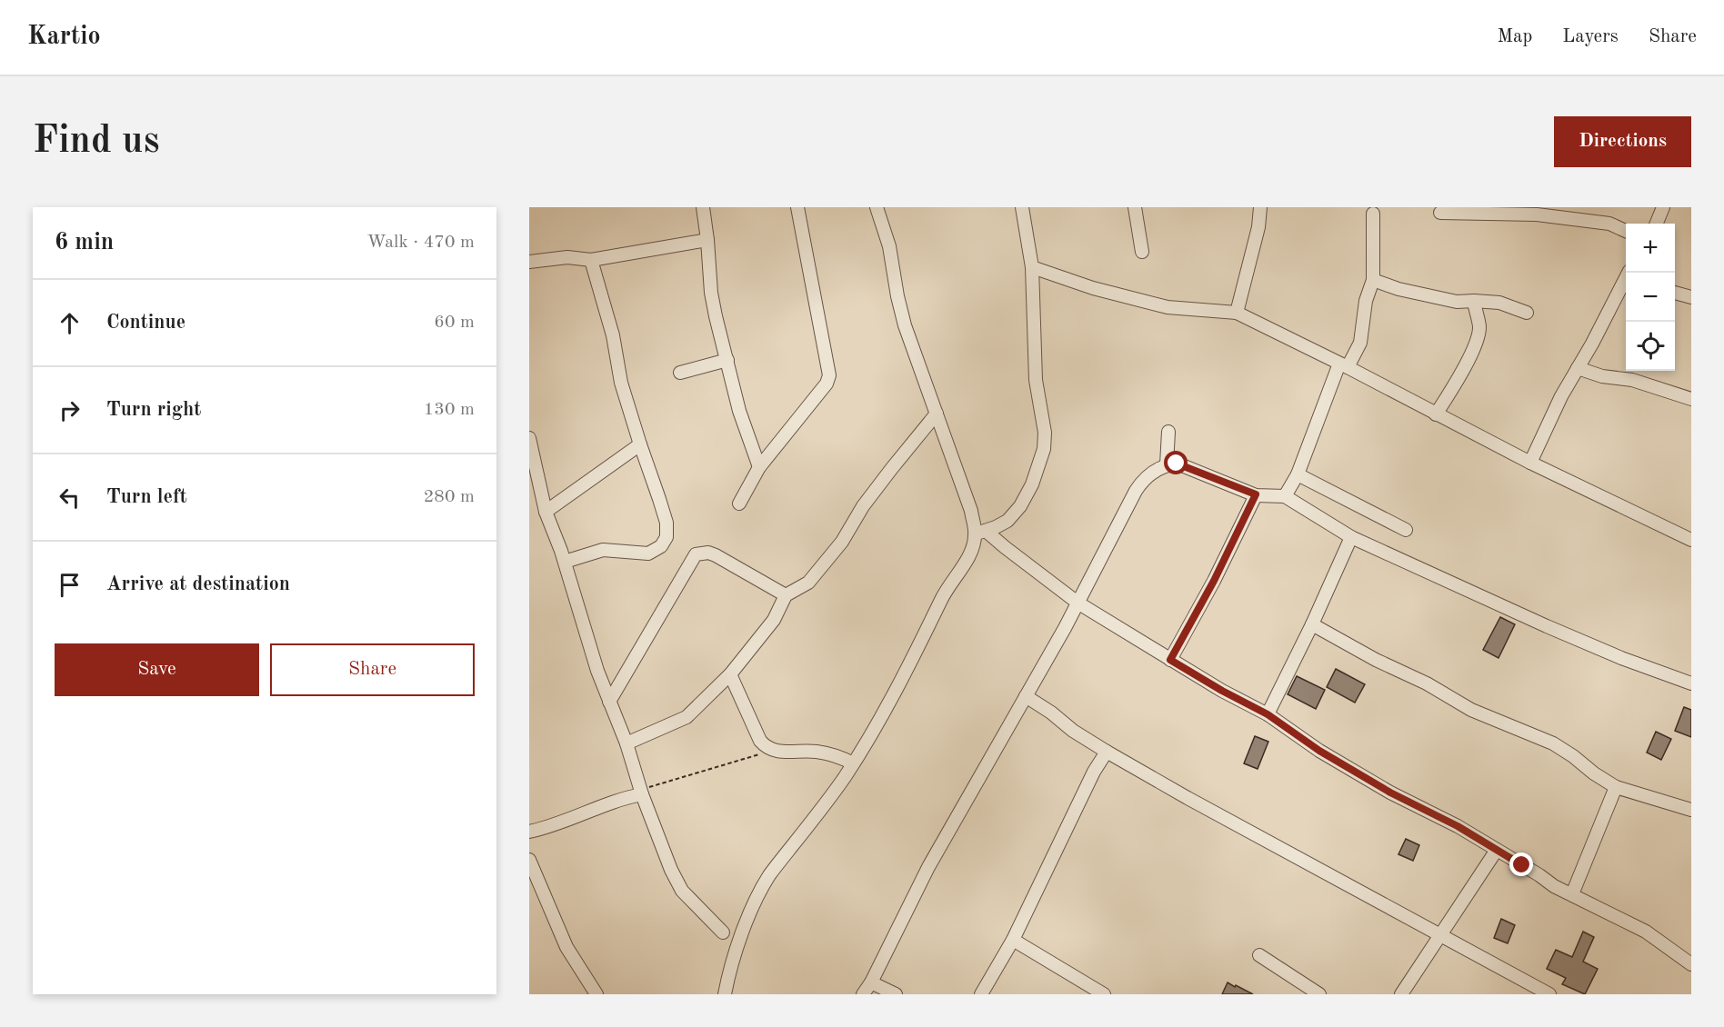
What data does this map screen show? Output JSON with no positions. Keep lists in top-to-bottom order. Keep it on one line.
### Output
{"page":{"header":"Kartio","nav":["Map","Layers","Share"],"buttons":["Directions",["Save","Share"]],"title":"Find us","heading":["6 min","Walk · 470 m"],"map_buttons":["+","−"],"list":[["Continue","60 m"],["Turn right","130 m"],["Turn left","280 m"],"Arrive at destination"]}}
